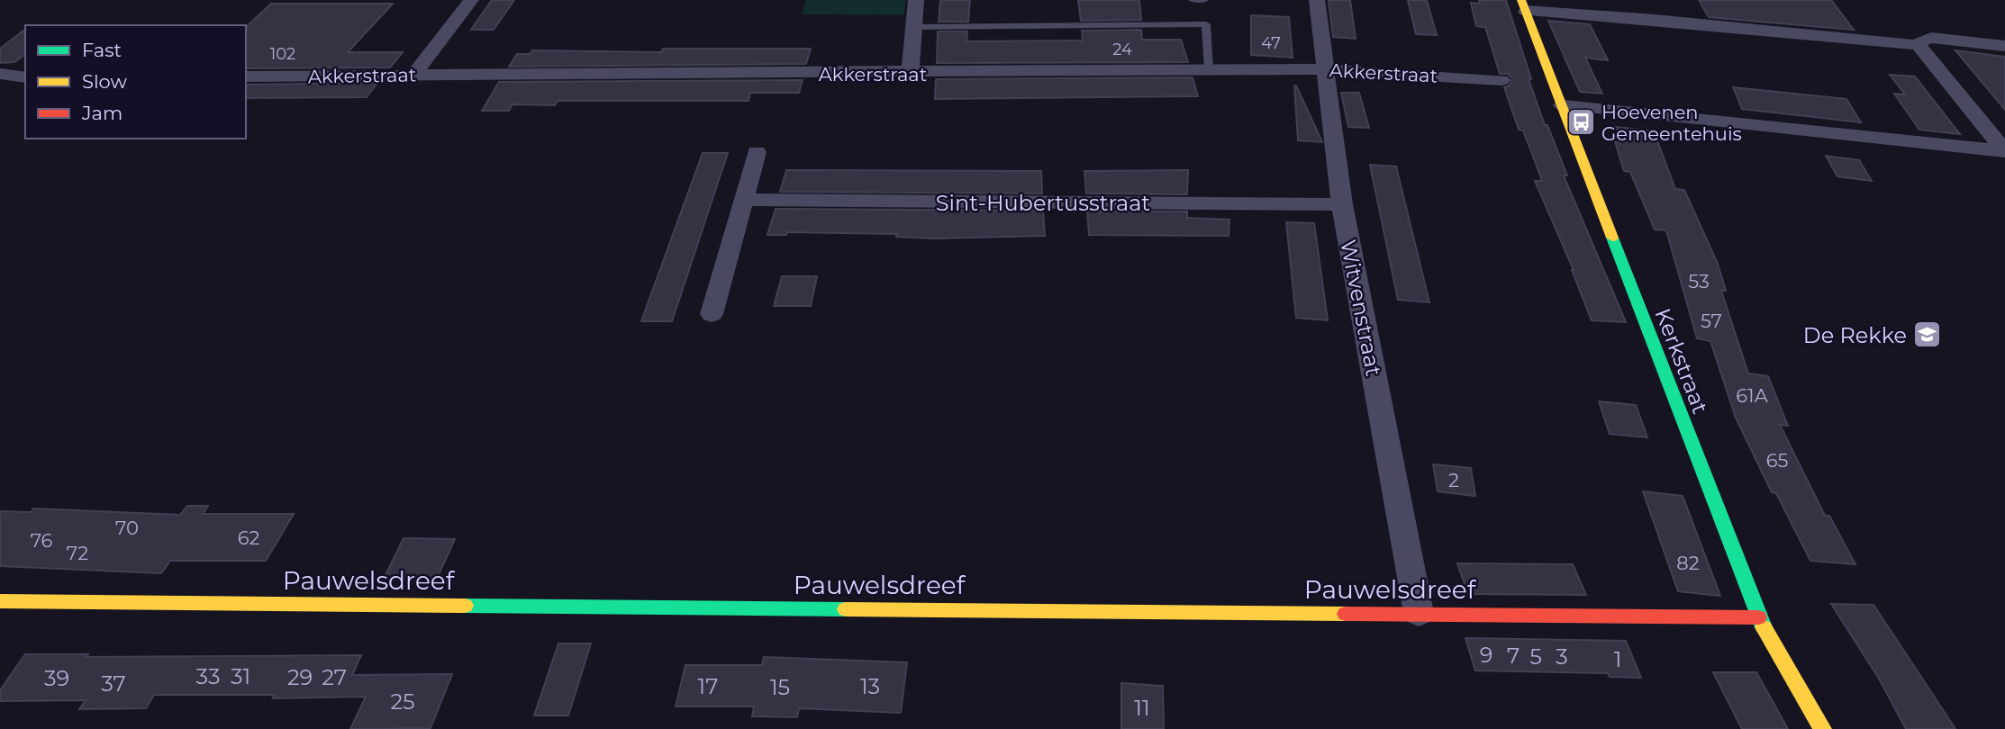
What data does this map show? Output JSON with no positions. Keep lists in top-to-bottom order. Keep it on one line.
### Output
{"streets":{"street":["Akkerstraat","Sint-Hubertusstraat","Witvenstraat","Kerkstraat","Pauwelsdreef"]},"crossings":[["Akkerstraat","Witvenstraat"],["Sint-Hubertusstraat","Witvenstraat"],["Witvenstraat","Pauwelsdreef"],["Kerkstraat","Pauwelsdreef"]],"places":{"bus stop":["Hoevenen Gemeentehuis"],"school or university":["De Rekke"]},"house_numbers":["47","24","102","53","57","61A","65","2","70","62","76","72","82","9","7","5","3","1","33","31","29","27","39","37","17","13","15","25","11"],"legend":["Fast","Slow","Jam"]}
